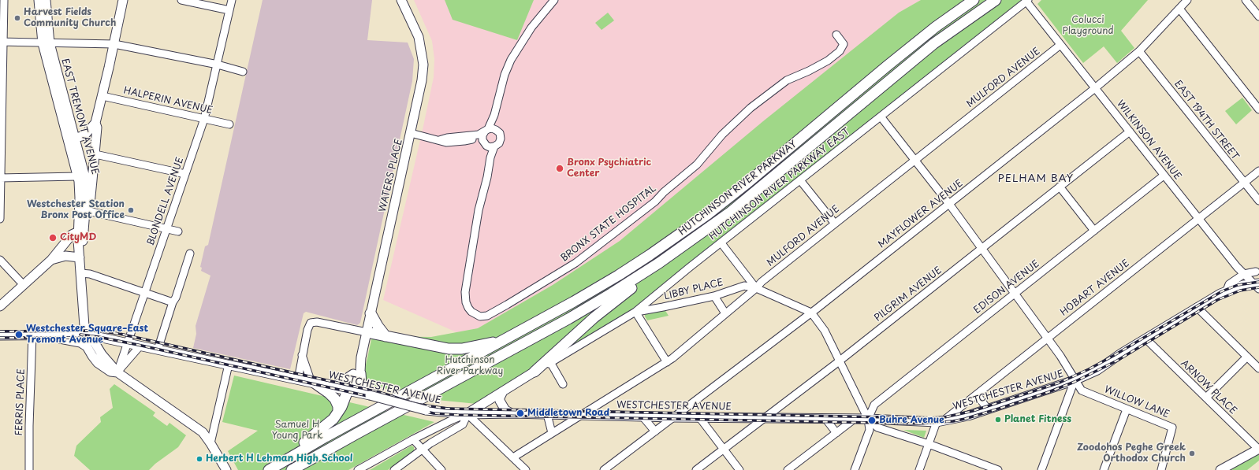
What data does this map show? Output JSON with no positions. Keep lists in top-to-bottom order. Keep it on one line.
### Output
{"streets":{"highway":["HUTCHINSON RIVER PARKWAY"],"main road":["EAST TREMONT AVENUE","WATERS PLACE","WESTCHESTER AVENUE"],"street":["MULFORD AVENUE","HALPERIN AVENUE","EAST 194TH STREET","WILKINSON AVENUE","HUTCHINSON RIVER PARKWAY EAST","BLONDELL AVENUE","MAYFLOWER AVENUE","BRONX STATE HOSPITAL","EDISON AVENUE","HOBART AVENUE","LIBBY PLACE","PILGRIM AVENUE","ARNOW PLACE","FERRIS PLACE","WILLOW LANE"]},"crossings":[["MULFORD AVENUE","WILKINSON AVENUE"],["MULFORD AVENUE","LIBBY PLACE"],["MULFORD AVENUE","WESTCHESTER AVENUE"],["MULFORD AVENUE","WILLOW LANE"],["HALPERIN AVENUE","BLONDELL AVENUE"],["EAST TREMONT AVENUE","WESTCHESTER AVENUE"],["EAST 194TH STREET","MAYFLOWER AVENUE"],["EAST 194TH STREET","HOBART AVENUE"],["WILKINSON AVENUE","HUTCHINSON RIVER PARKWAY EAST"],["WILKINSON AVENUE","MAYFLOWER AVENUE"],["WILKINSON AVENUE","EDISON AVENUE"],["WILKINSON AVENUE","HOBART AVENUE"],["WILKINSON AVENUE","PILGRIM AVENUE"],["WILKINSON AVENUE","WESTCHESTER AVENUE"],["WATERS PLACE","WESTCHESTER AVENUE"],["HUTCHINSON RIVER PARKWAY EAST","LIBBY PLACE"],["HUTCHINSON RIVER PARKWAY EAST","WILLOW LANE"],["BLONDELL AVENUE","WESTCHESTER AVENUE"],["MAYFLOWER AVENUE","WESTCHESTER AVENUE"],["MAYFLOWER AVENUE","WILLOW LANE"],["EDISON AVENUE","WESTCHESTER AVENUE"],["EDISON AVENUE","WILLOW LANE"],["HOBART AVENUE","WESTCHESTER AVENUE"],["HOBART AVENUE","WILLOW LANE"],["PILGRIM AVENUE","WESTCHESTER AVENUE"],["PILGRIM AVENUE","WILLOW LANE"],["ARNOW PLACE","WESTCHESTER AVENUE"],["WESTCHESTER AVENUE","FERRIS PLACE"],["WESTCHESTER AVENUE","WILLOW LANE"]],"districts":["PELHAM BAY"],"parks":["Colucci Playground","Hutchinson River Parkway","Samuel H Young Park"],"places":["Harvest Fields Community Church","Bronx Psychiatric Center","Westchester Station Bronx Post Office","CityMD","Westchester Square–East Tremont Avenue","Middletown Road","Planet Fitness","Buhre Avenue","Zoodohos Peghe Greek Orthodox Church","Herbert H Lehman High School"]}
